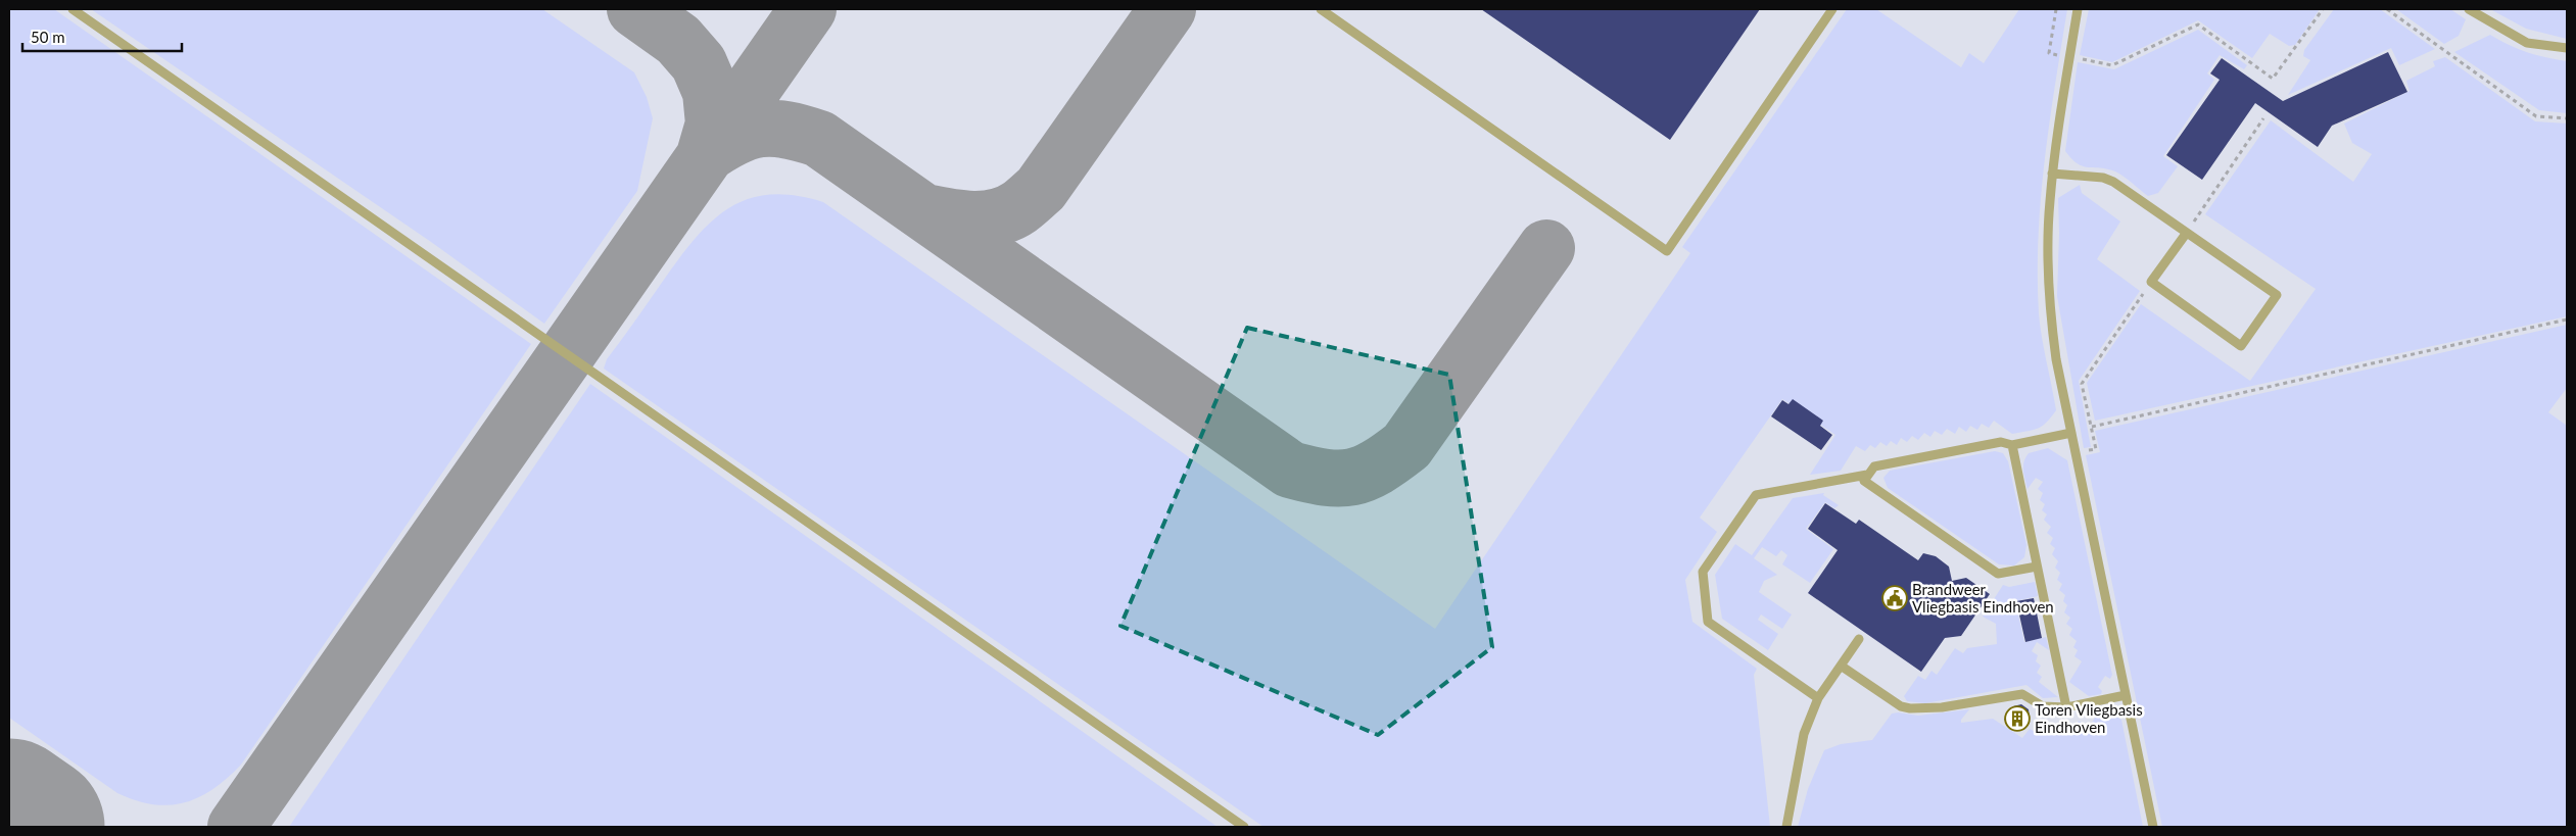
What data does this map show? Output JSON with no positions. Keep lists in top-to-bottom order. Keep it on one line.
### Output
{"places":{"public building":["Brandweer Vliegbasis Eindhoven"],"building":["Toren Vliegbasis Eindhoven"]},"scale_bar":"50 m"}
